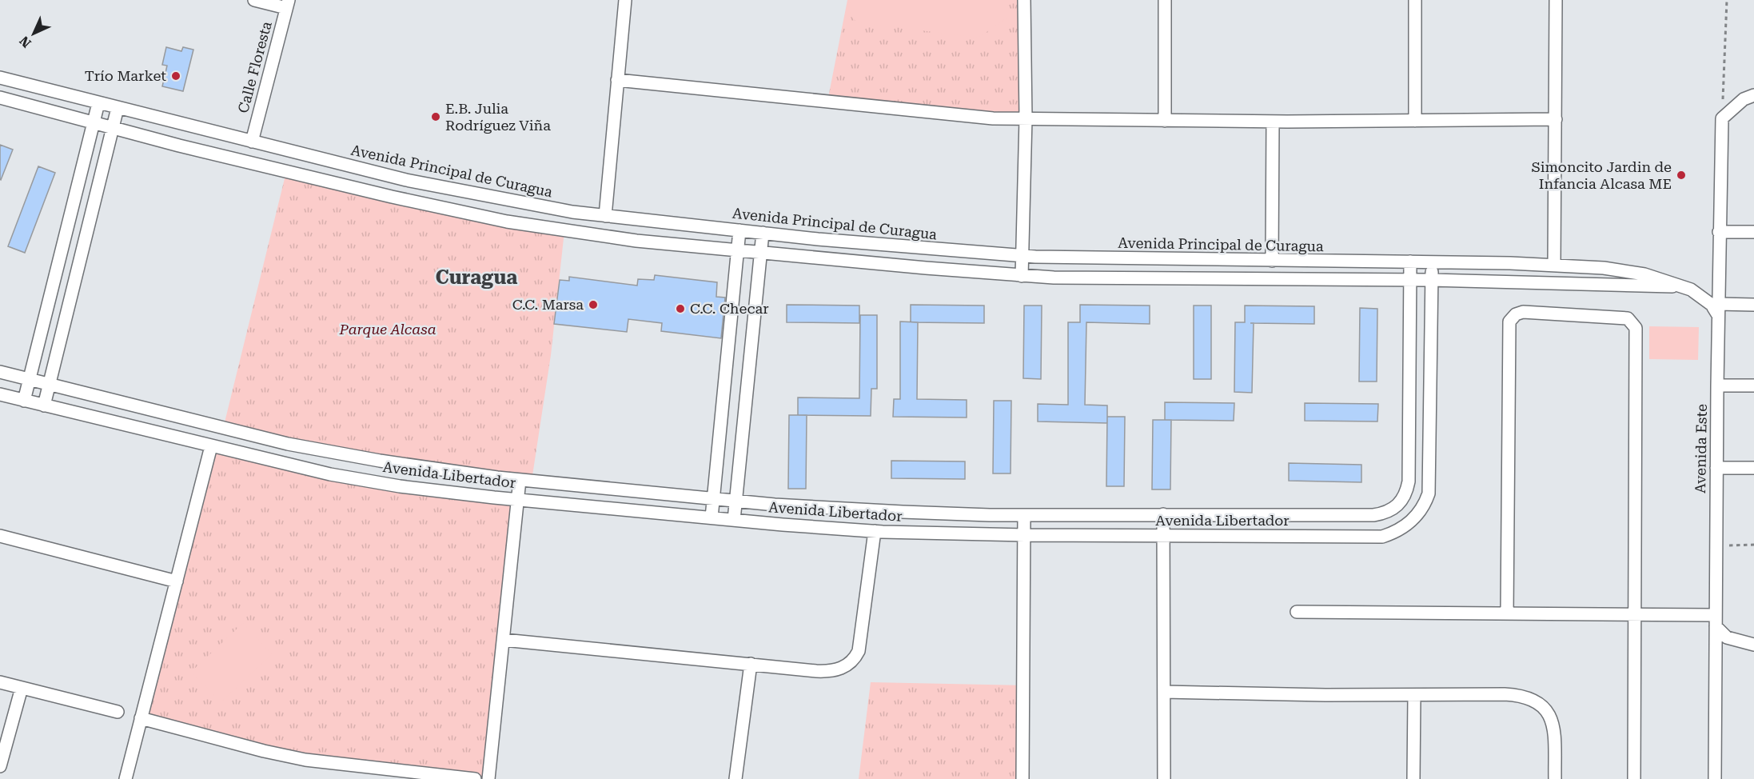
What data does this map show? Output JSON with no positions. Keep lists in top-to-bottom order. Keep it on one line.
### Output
{"streets":{"street":["Calle Floresta","Avenida Principal de Curagua","Avenida Este","Avenida Libertador"]},"crossings":[["Calle Floresta","Avenida Principal de Curagua"],["Avenida Principal de Curagua","Avenida Este"],["Avenida Principal de Curagua","Avenida Libertador"]],"districts":["Curagua"],"parks":["Parque Alcasa"],"places":["Trío Market","E.B. Julia Rodríguez Viña","Simoncito Jardin de Infancia Alcasa ME","C.C. Marsa","C.C. Checar"],"north":"bottom left"}
